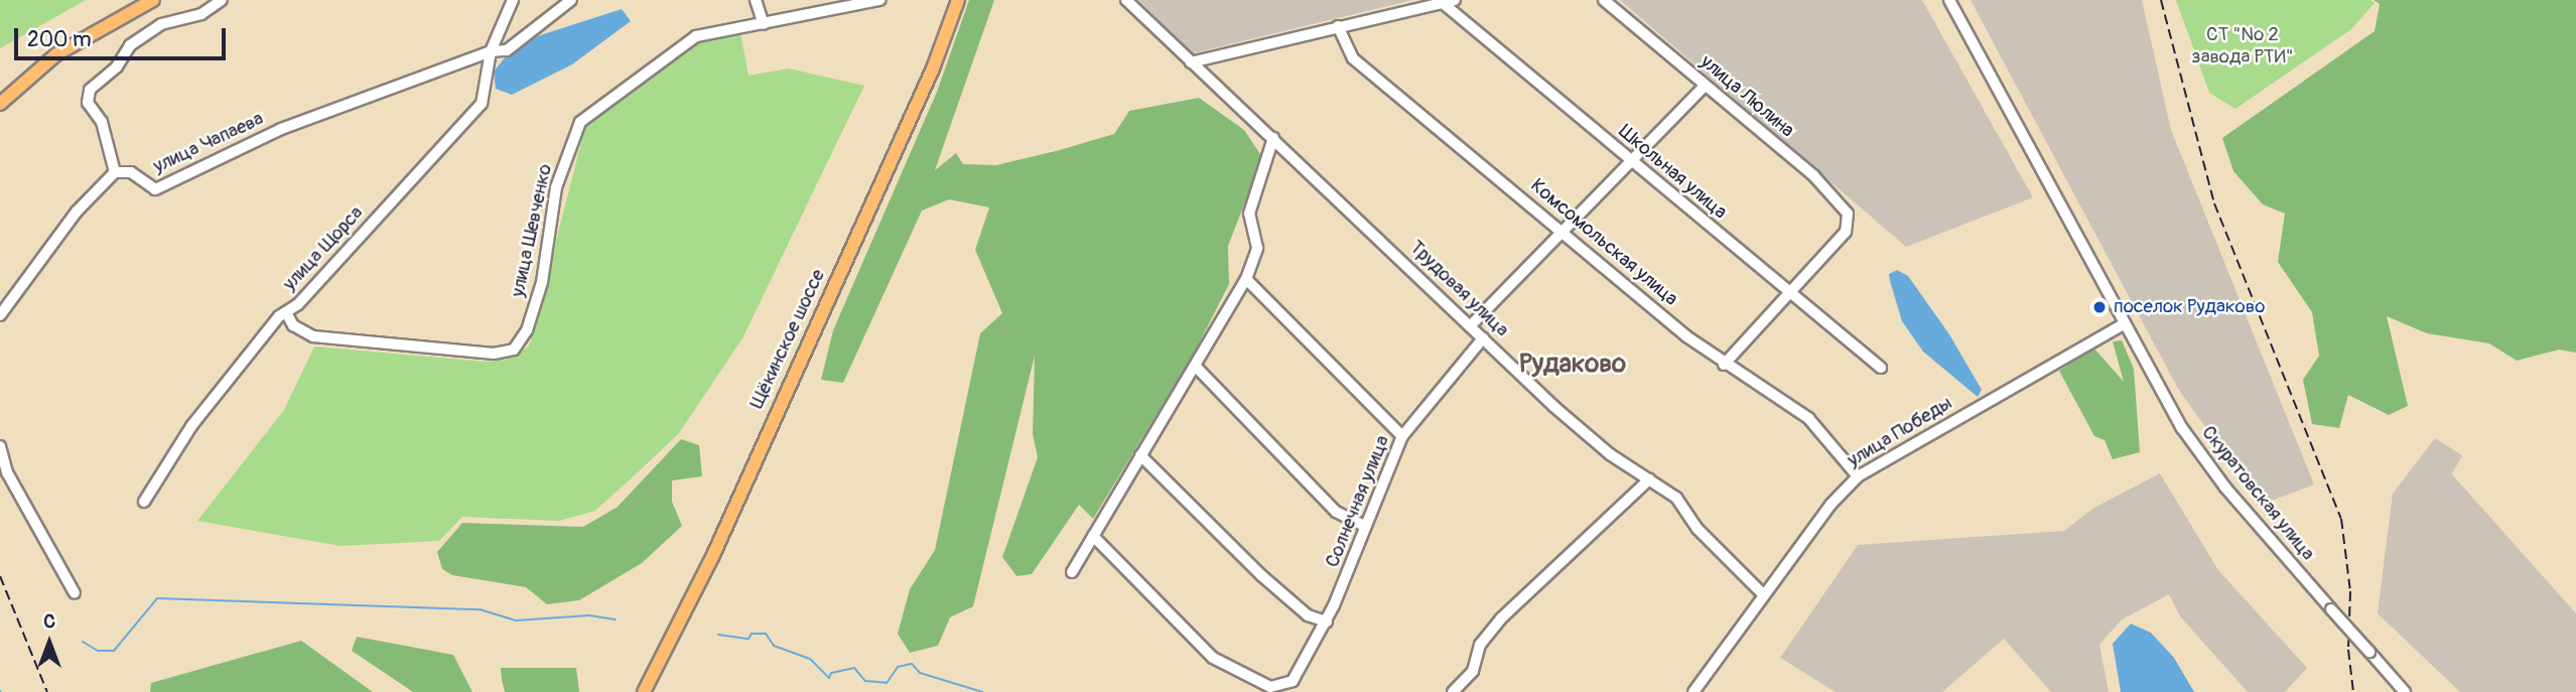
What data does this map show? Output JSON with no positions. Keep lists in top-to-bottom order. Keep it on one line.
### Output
{"streets":{"main road":["Щёкинское шоссе"],"street":["улица Люлина","улица Чапаева","Школьная улица","улица Шевченко","Комсомольская улица","улица Щорса","Трудовая улица","улица Победы","Скуратовская улица","Солнечная улица"]},"crossings":[["улица Люлина","Школьная улица"],["улица Чапаева","улица Щорса"],["улица Шевченко","улица Щорса"],["Комсомольская улица","улица Победы"],["Трудовая улица","улица Победы"],["Трудовая улица","Солнечная улица"],["улица Победы","Скуратовская улица"]],"districts":["Рудаково"],"parks":["СТ \"№ 2 завода РТИ\""],"places":["поселок Рудаково"],"scale_bar":"200 m","north":"top"}
